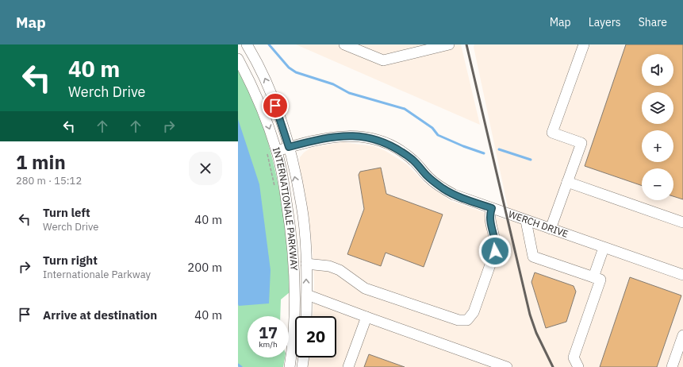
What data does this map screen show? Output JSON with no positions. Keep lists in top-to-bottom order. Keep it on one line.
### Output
{"streets":{"street":["INTERNATIONALE PARKWAY","WERCH DRIVE"]},"crossings":[["INTERNATIONALE PARKWAY","WERCH DRIVE"]],"page":{"header":"Map","nav":["Map","Layers","Share"],"turn":["40 m","Werch Drive"],"map_buttons":["+","−"],"heading":["1 min","280 m · 15:12"],"list":[{"name":"Turn left","note":"Werch Drive","value":"40 m"},{"name":"Turn right","note":"Internationale Parkway","value":"200 m"},{"name":"Arrive at destination","value":"40 m"}],"speed":"17 km/h","limit":"20"}}
